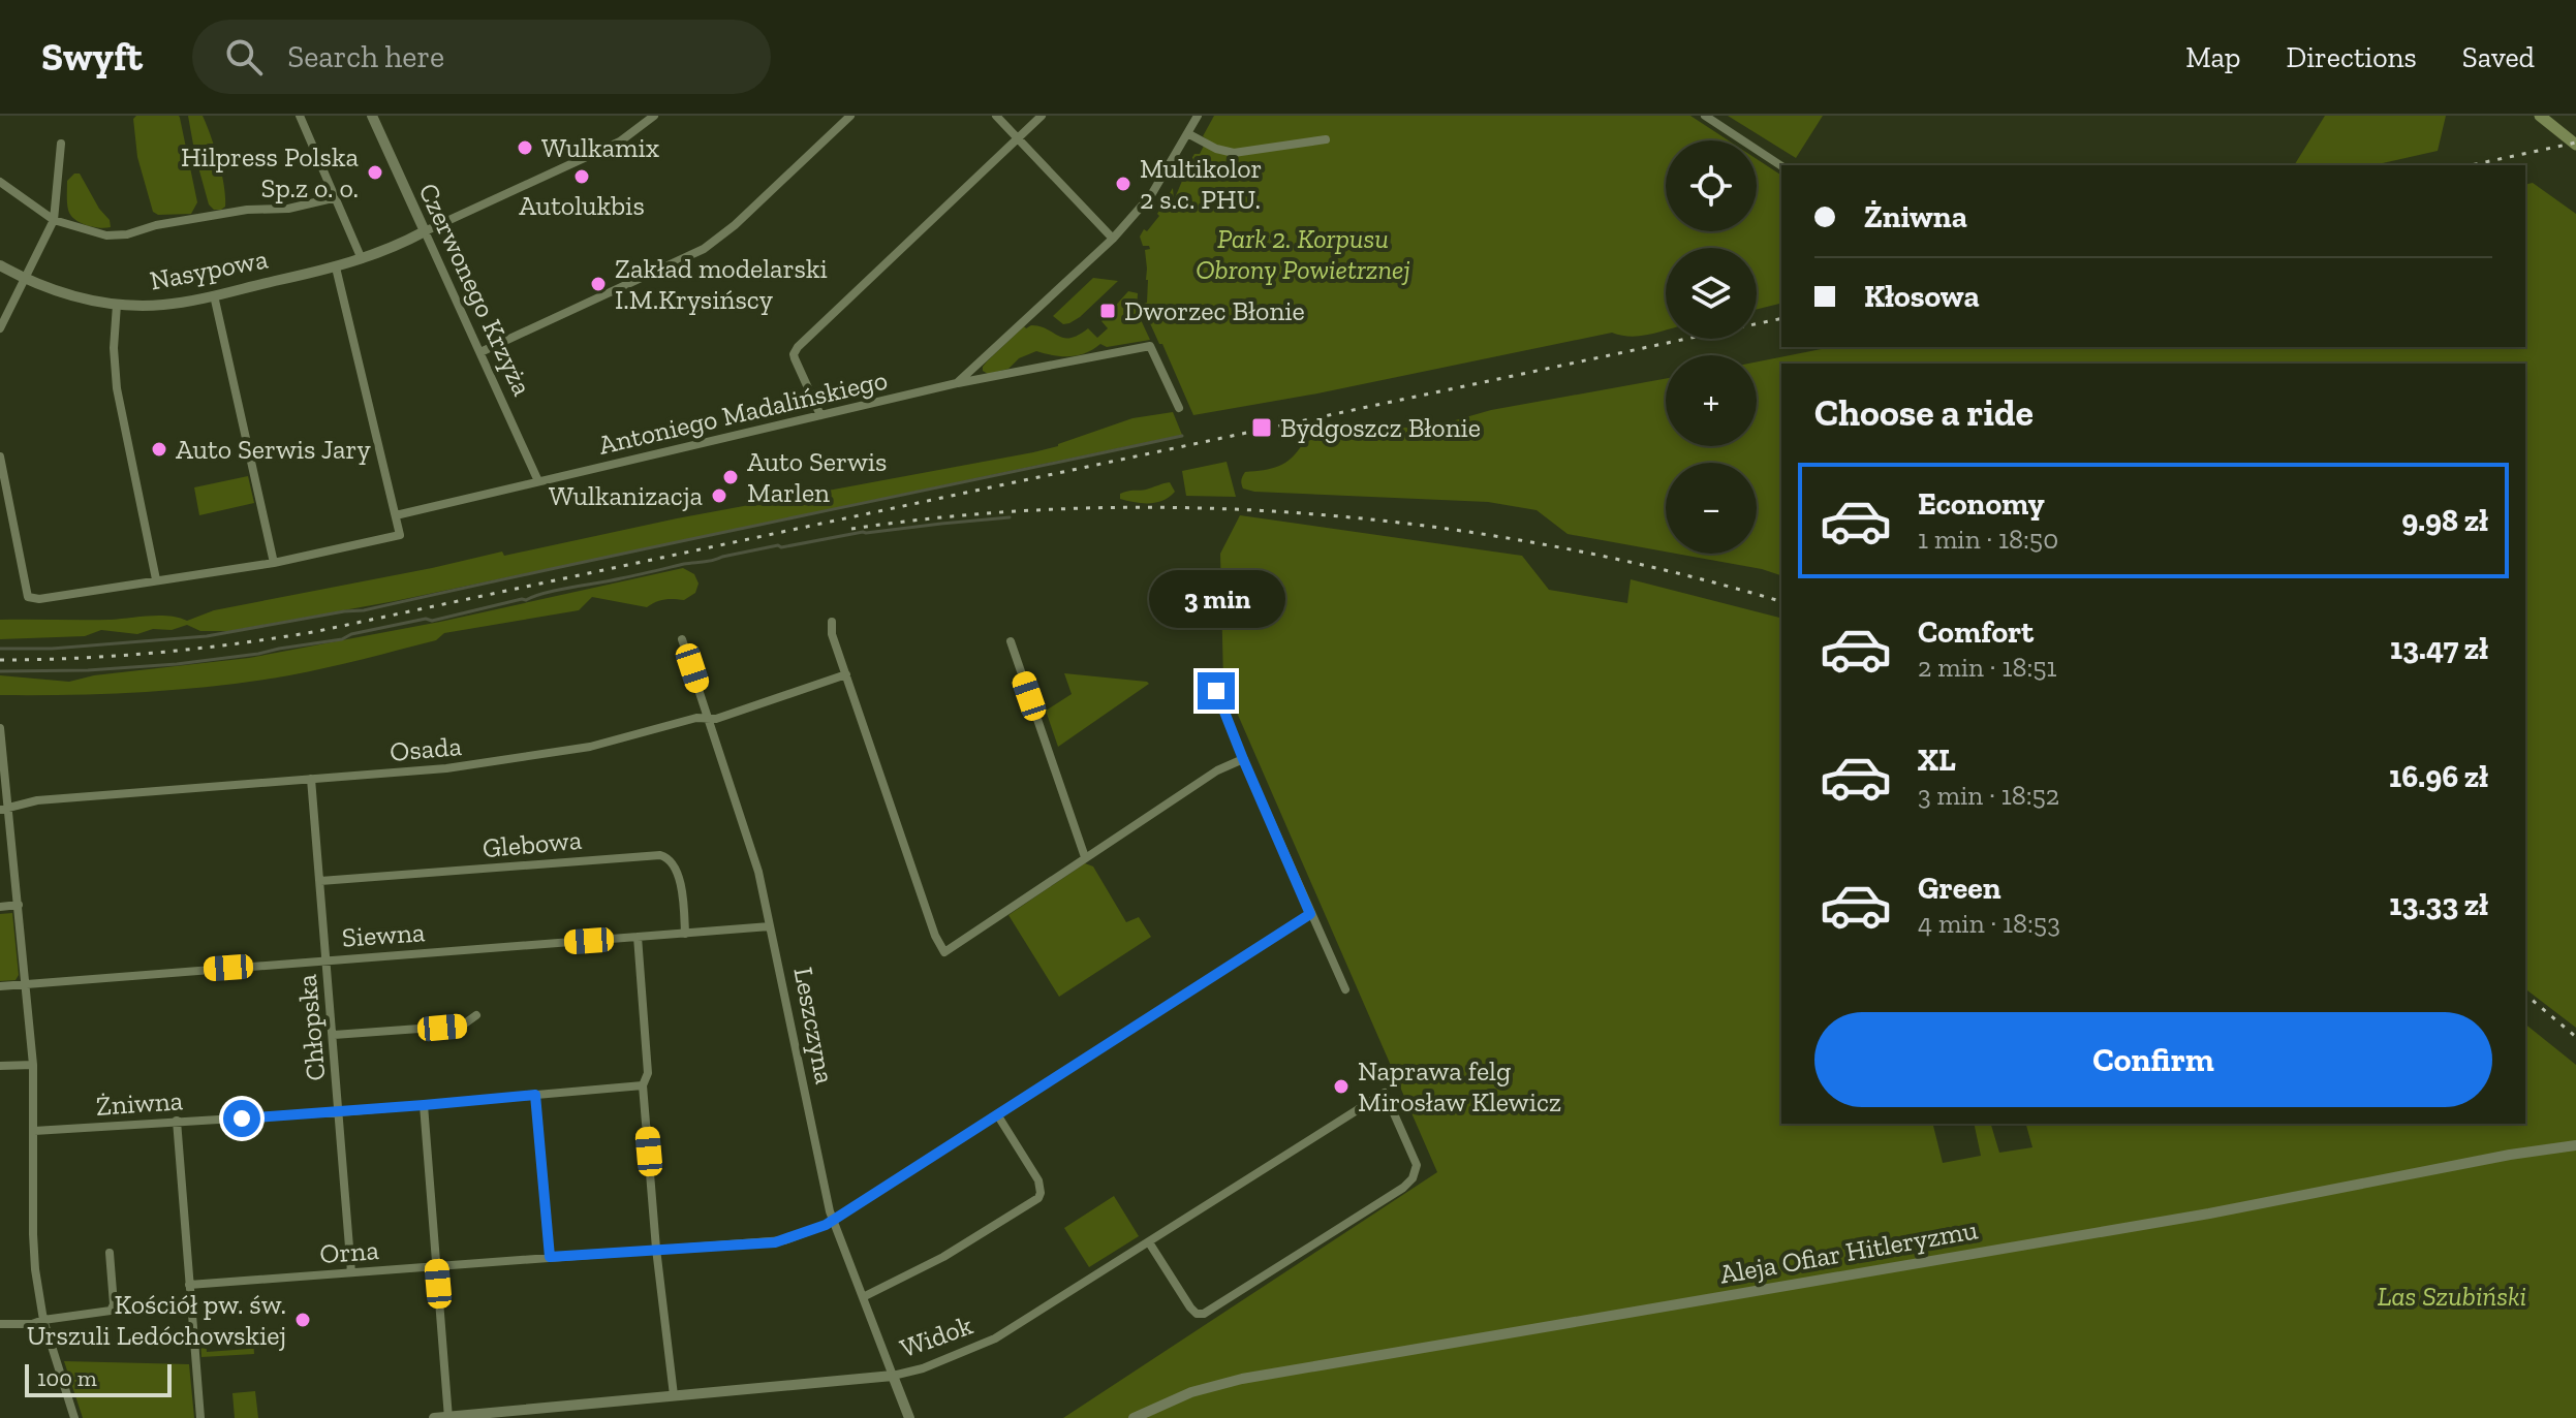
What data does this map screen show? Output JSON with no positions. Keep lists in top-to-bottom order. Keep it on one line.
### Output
{"streets":{"street":["Nasypowa","Czerwonego Krzyża","Antoniego Madalińskiego","Osada","Glebowa","Siewna","Leszczyna","Chłopska","Żniwna","Orna","Aleja Ofiar Hitleryzmu","Widok"]},"crossings":[["Nasypowa","Czerwonego Krzyża"],["Czerwonego Krzyża","Antoniego Madalińskiego"],["Osada","Leszczyna"],["Osada","Chłopska"],["Glebowa","Siewna"],["Glebowa","Chłopska"],["Siewna","Leszczyna"],["Siewna","Chłopska"],["Leszczyna","Orna"],["Leszczyna","Widok"],["Chłopska","Żniwna"],["Chłopska","Orna"]],"parks":["Park 2. Korpusu Obrony Powietrznej","Las Szubiński"],"places":{"other":["Wulkamix","Hilpress Polska Sp.z o. o.","Autolukbis","Multikolor 2 s.c. PHU.","Zakład modelarski I.M.Krysińscy","Auto Serwis Jary","Auto Serwis Marlen","Wulkanizacja","Naprawa felg Mirosław Klewicz","Kościół pw. św. Urszuli Ledóchowskiej"],"transit":["Dworzec Błonie","Bydgoszcz Błonie"]},"scale_bar":"100 m","page":{"header":"Swyft","search":"Search here","nav":["Map","Directions","Saved"],"map_buttons":["+","−"],"banner":["Żniwna","Kłosowa"],"heading":"Choose a ride","list":[{"name":"Economy","note":"1 min · 18:50","value":"9.98 zł"},{"name":"Comfort","note":"2 min · 18:51","value":"13.47 zł"},{"name":"XL","note":"3 min · 18:52","value":"16.96 zł"},{"name":"Green","note":"4 min · 18:53","value":"13.33 zł"}],"bubble":"3 min","buttons":"Confirm","scale":"100 m"}}
